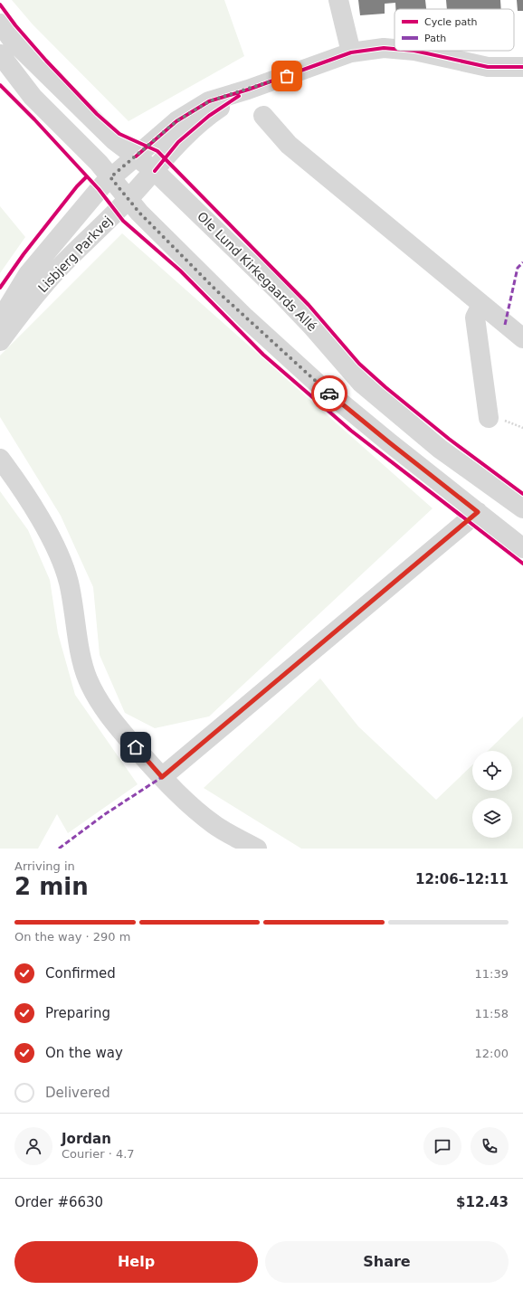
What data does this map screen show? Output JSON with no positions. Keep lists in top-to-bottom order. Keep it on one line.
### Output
{"streets":{"street":["Lisbjerg Parkvej","Ole Lund Kirkegaards Allé"]},"crossings":[["Lisbjerg Parkvej","Ole Lund Kirkegaards Allé"]],"legend":["Cycle path","Path"],"page":{"heading":["2 min","Arriving in","12:06–12:11"],"panel":["Jordan","Courier · 4.7","Order #6630","$12.43"],"bar":"On the way · 290 m","list":[["Confirmed","11:39"],["Preparing","11:58"],["On the way","12:00"],"Delivered"],"buttons":["Help","Share"]}}
